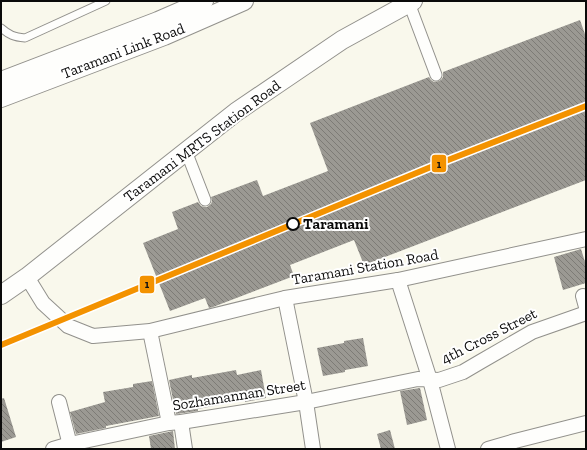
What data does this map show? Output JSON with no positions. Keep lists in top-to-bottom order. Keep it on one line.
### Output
{"streets":{"street":["Taramani Link Road","Taramani MRTS Station Road","Taramani Station Road","4th Cross Street","Sozhamannan Street"]},"crossings":[["Taramani MRTS Station Road","Taramani Station Road"],["4th Cross Street","Sozhamannan Street"]],"places":["Taramani"],"lines":["transit line 1"]}
